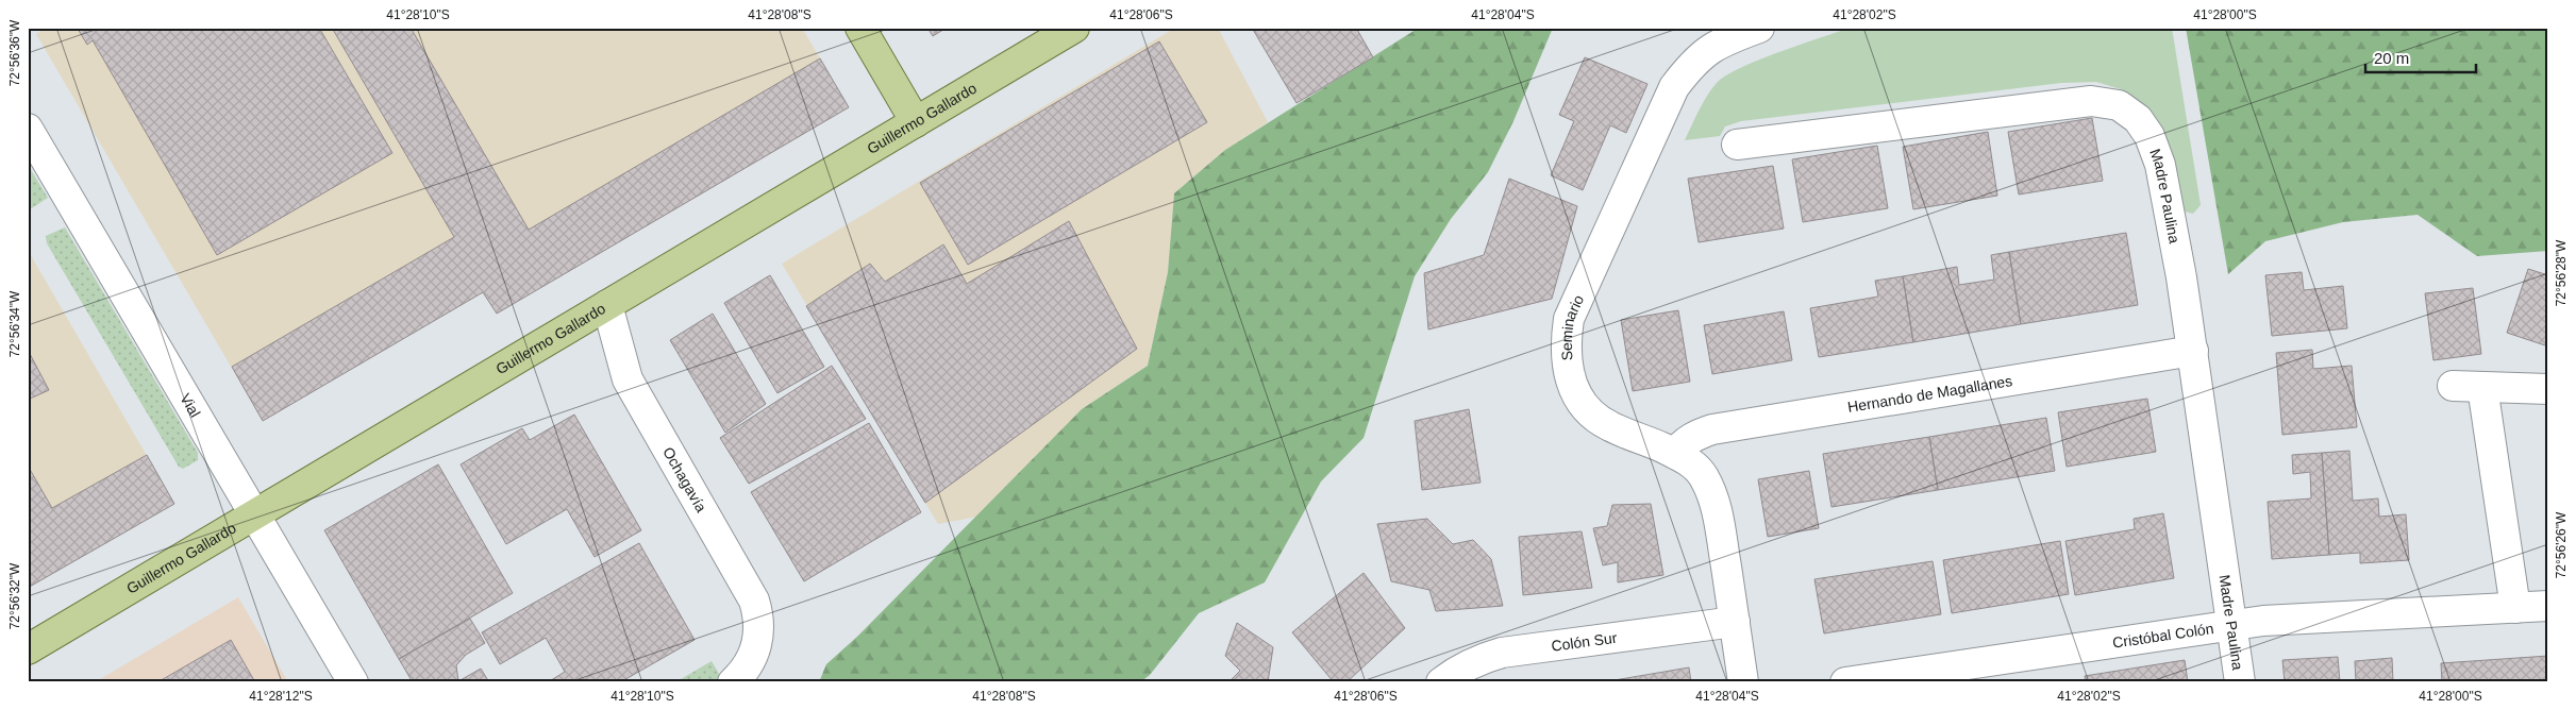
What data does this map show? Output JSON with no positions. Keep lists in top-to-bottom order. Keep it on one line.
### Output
{"streets":{"main road":["Guillermo Gallardo"],"street":["Madre Paulina","Seminario","Hernando de Magallanes","Vial","Ochagavía","Cristóbal Colón","Colón Sur"]},"crossings":[["Guillermo Gallardo","Vial"],["Guillermo Gallardo","Ochagavía"],["Madre Paulina","Hernando de Magallanes"],["Madre Paulina","Cristóbal Colón"],["Seminario","Hernando de Magallanes"],["Seminario","Colón Sur"]],"scale_bar":"20 m","coordinates":["41°28'10\"S","41°28'08\"S","41°28'06\"S","41°28'04\"S","41°28'02\"S","41°28'00\"S","72°56'36\"W","72°56'28\"W","72°56'34\"W","72°56'26\"W","72°56'32\"W","41°28'12\"S"]}
